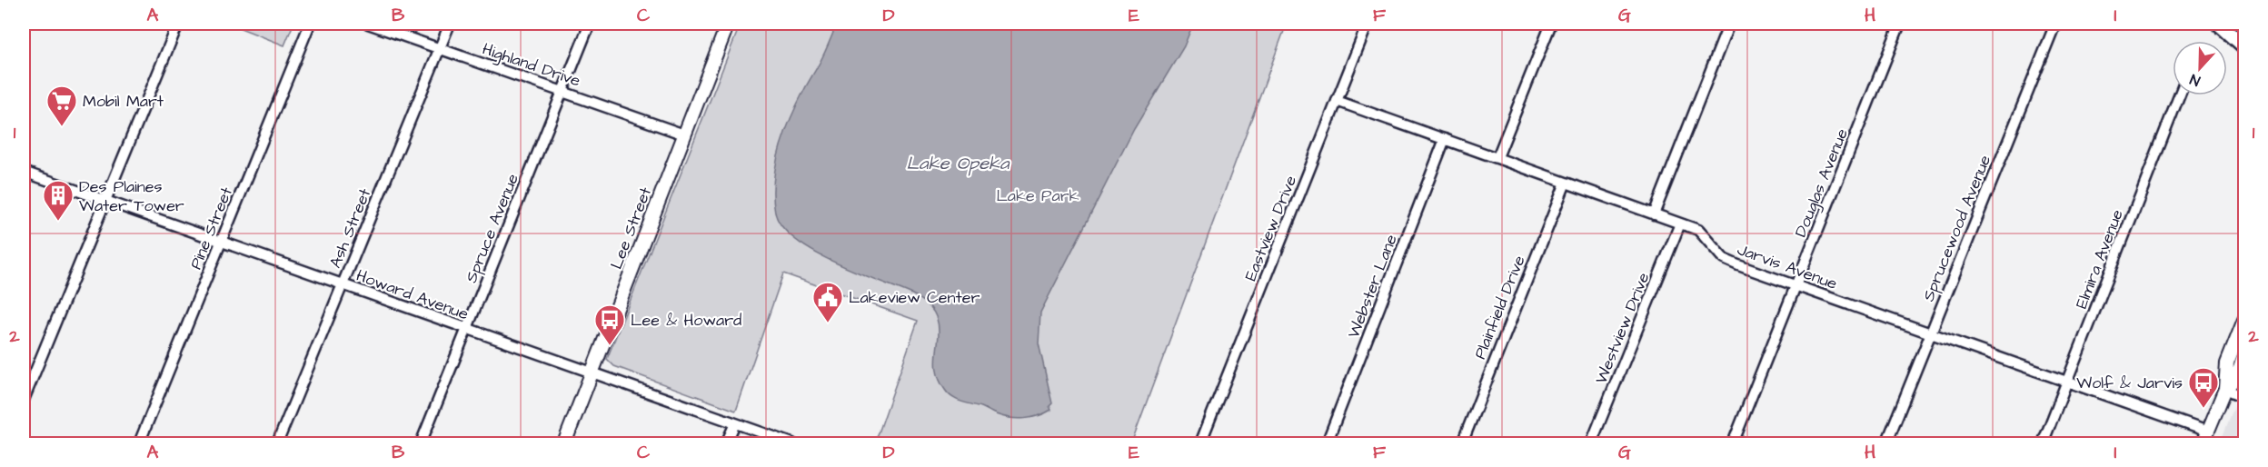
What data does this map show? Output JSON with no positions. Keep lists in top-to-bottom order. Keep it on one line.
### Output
{"streets":{"main road":["Lee Street"],"street":["Highland Drive","Douglas Avenue","Pine Street","Ash Street","Spruce Avenue","Eastview Drive","Sprucewood Avenue","Elmira Avenue","Jarvis Avenue","Webster Lane","Howard Avenue","Plainfield Drive","Westview Drive"]},"crossings":[["Highland Drive","Ash Street"],["Highland Drive","Spruce Avenue"],["Highland Drive","Lee Street"],["Douglas Avenue","Jarvis Avenue"],["Pine Street","Howard Avenue"],["Ash Street","Howard Avenue"],["Spruce Avenue","Howard Avenue"],["Lee Street","Howard Avenue"],["Eastview Drive","Jarvis Avenue"],["Sprucewood Avenue","Jarvis Avenue"],["Elmira Avenue","Jarvis Avenue"],["Jarvis Avenue","Webster Lane"],["Jarvis Avenue","Plainfield Drive"],["Jarvis Avenue","Westview Drive"]],"water":["Lake Opeka"],"parks":["Lake Park"],"places":{"supermarket":["Mobil Mart"],"building":["Des Plaines Water Tower"],"public building":["Lakeview Center"],"bus stop":["Lee & Howard","Wolf & Jarvis"]},"north":"bottom","grid":{"columns":["A","B","C","D","E","F","G","H","I"],"rows":["1","2"]}}
